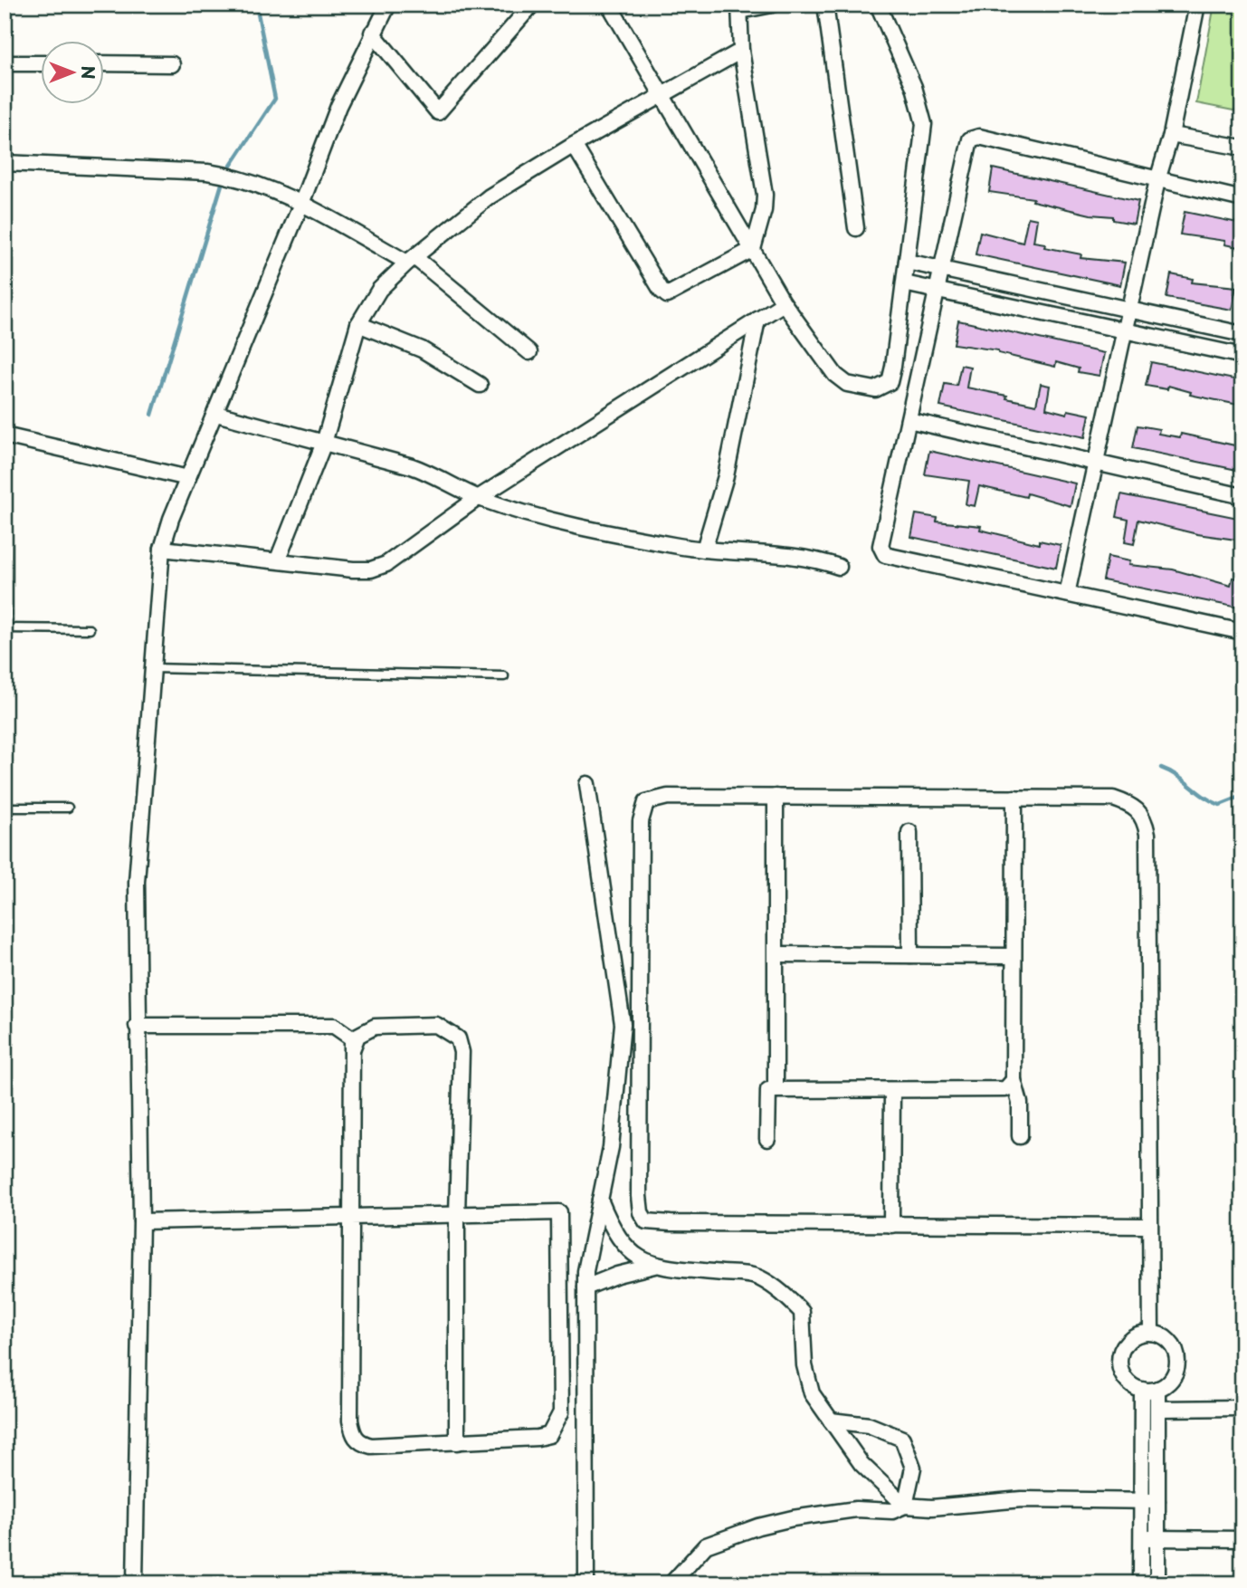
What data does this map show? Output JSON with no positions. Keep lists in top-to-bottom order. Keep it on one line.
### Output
{"north":"right"}
